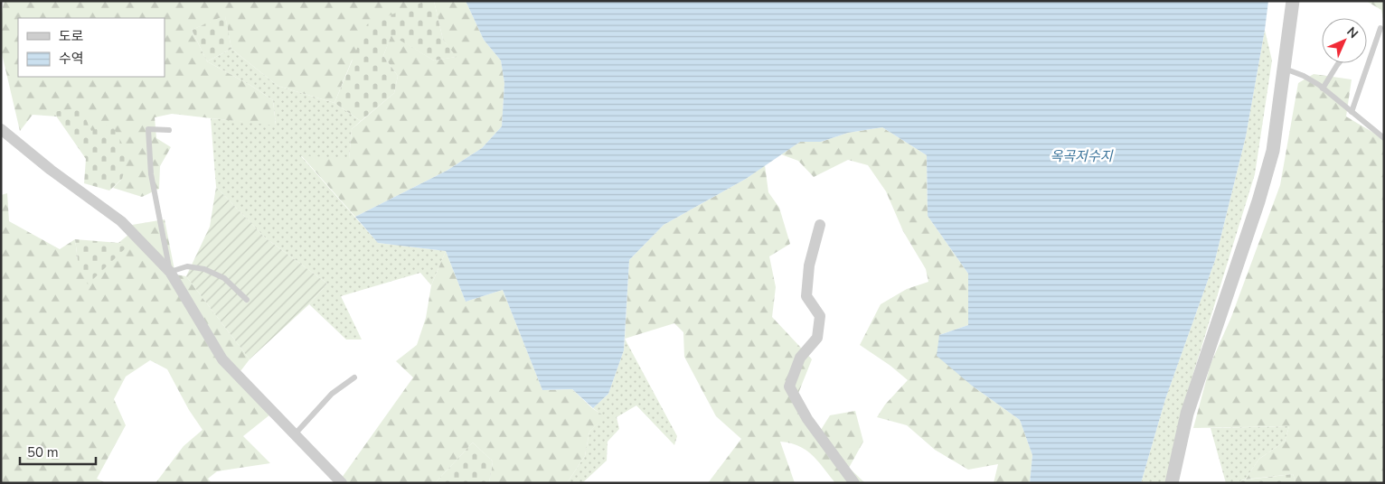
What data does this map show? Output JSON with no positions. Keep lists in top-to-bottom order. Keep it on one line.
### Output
{"water":["옥곡저수지"],"legend":["도로","수역"],"scale_bar":"50 m","north":"top right"}
